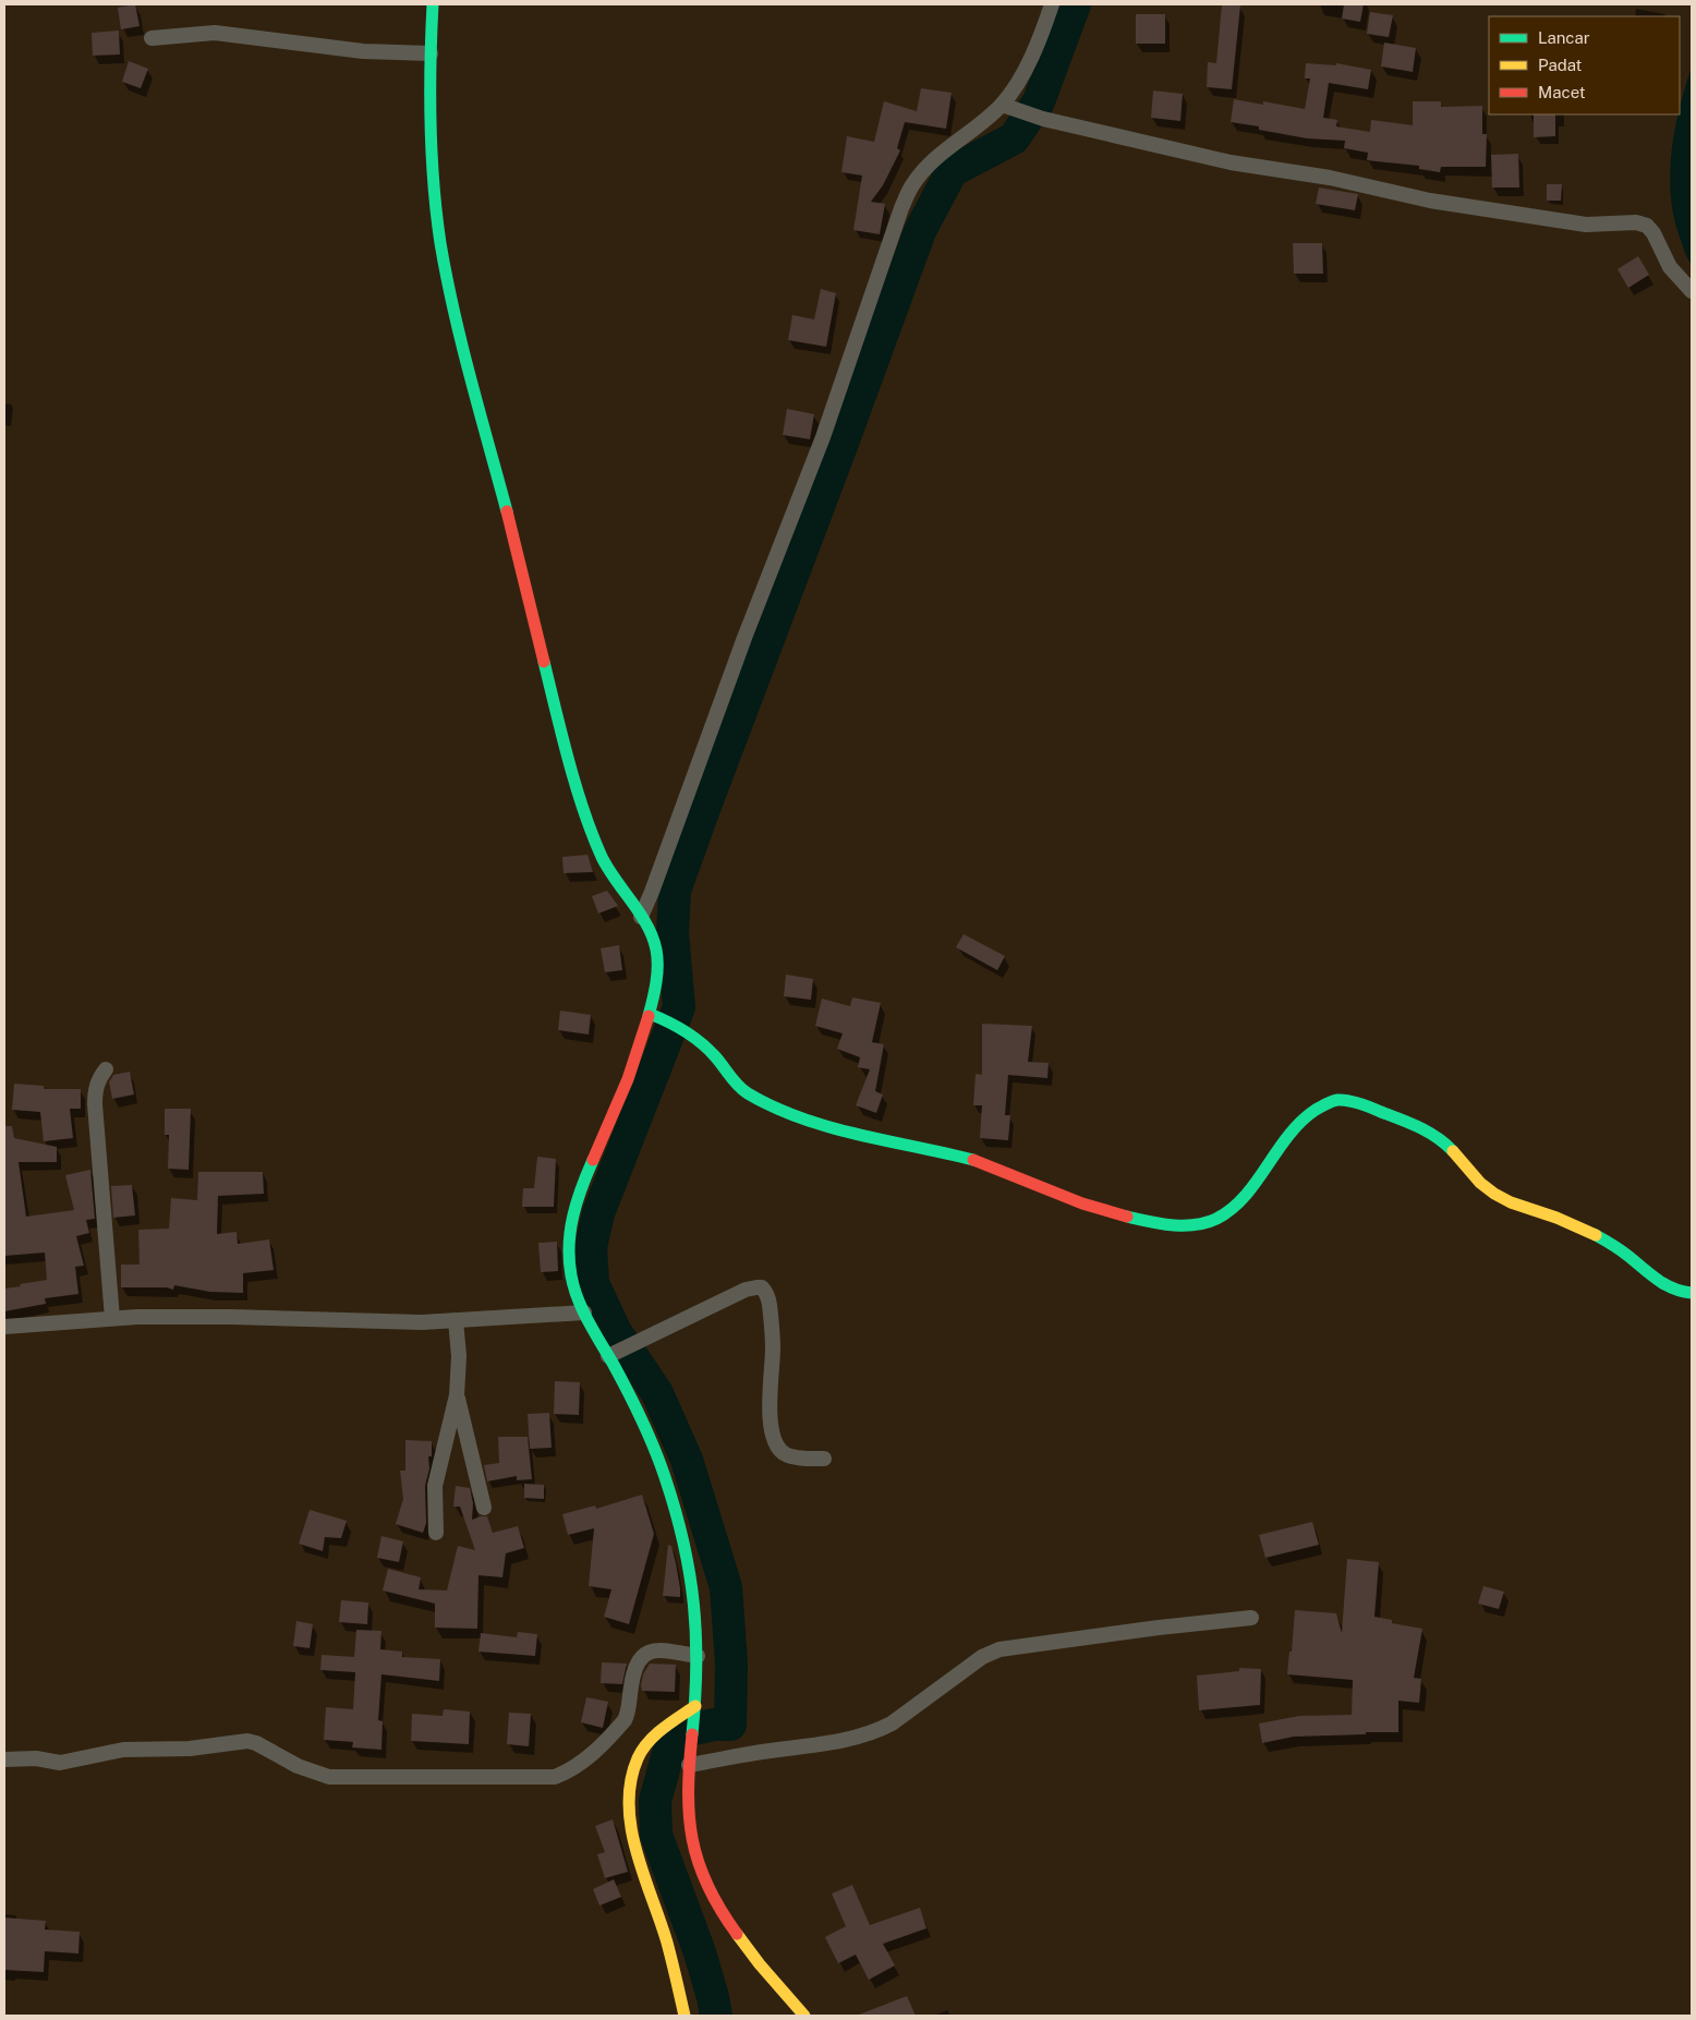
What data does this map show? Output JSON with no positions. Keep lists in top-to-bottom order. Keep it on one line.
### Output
{"legend":["Lancar","Padat","Macet"]}
